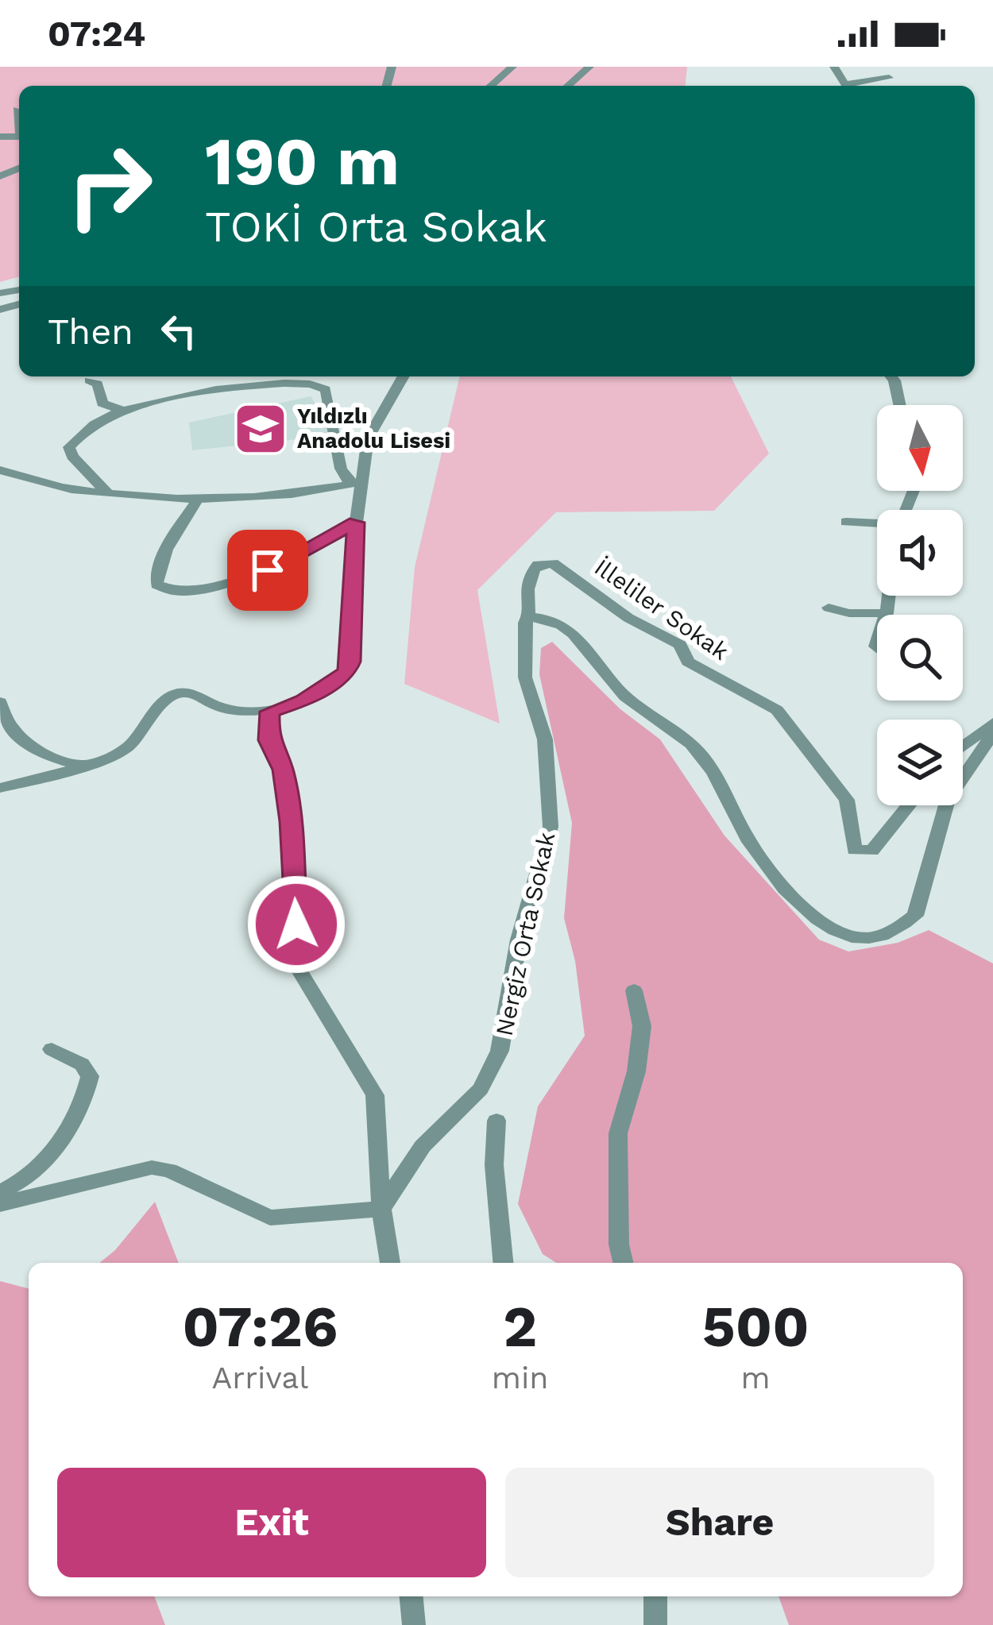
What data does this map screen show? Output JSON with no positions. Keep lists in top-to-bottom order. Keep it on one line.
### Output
{"streets":{"street":["İlleliler Sokak","Nergiz Orta Sokak"]},"crossings":[["İlleliler Sokak","Nergiz Orta Sokak"]],"places":{"school or university":["Yıldızlı Anadolu Lisesi"]},"north":"bottom","page":{"status":"07:24","turn":["190 m","TOKİ Orta Sokak"],"then":"Then","eta":["07:26","Arrival","2","min","500","m"],"buttons":["Exit","Share"]}}
